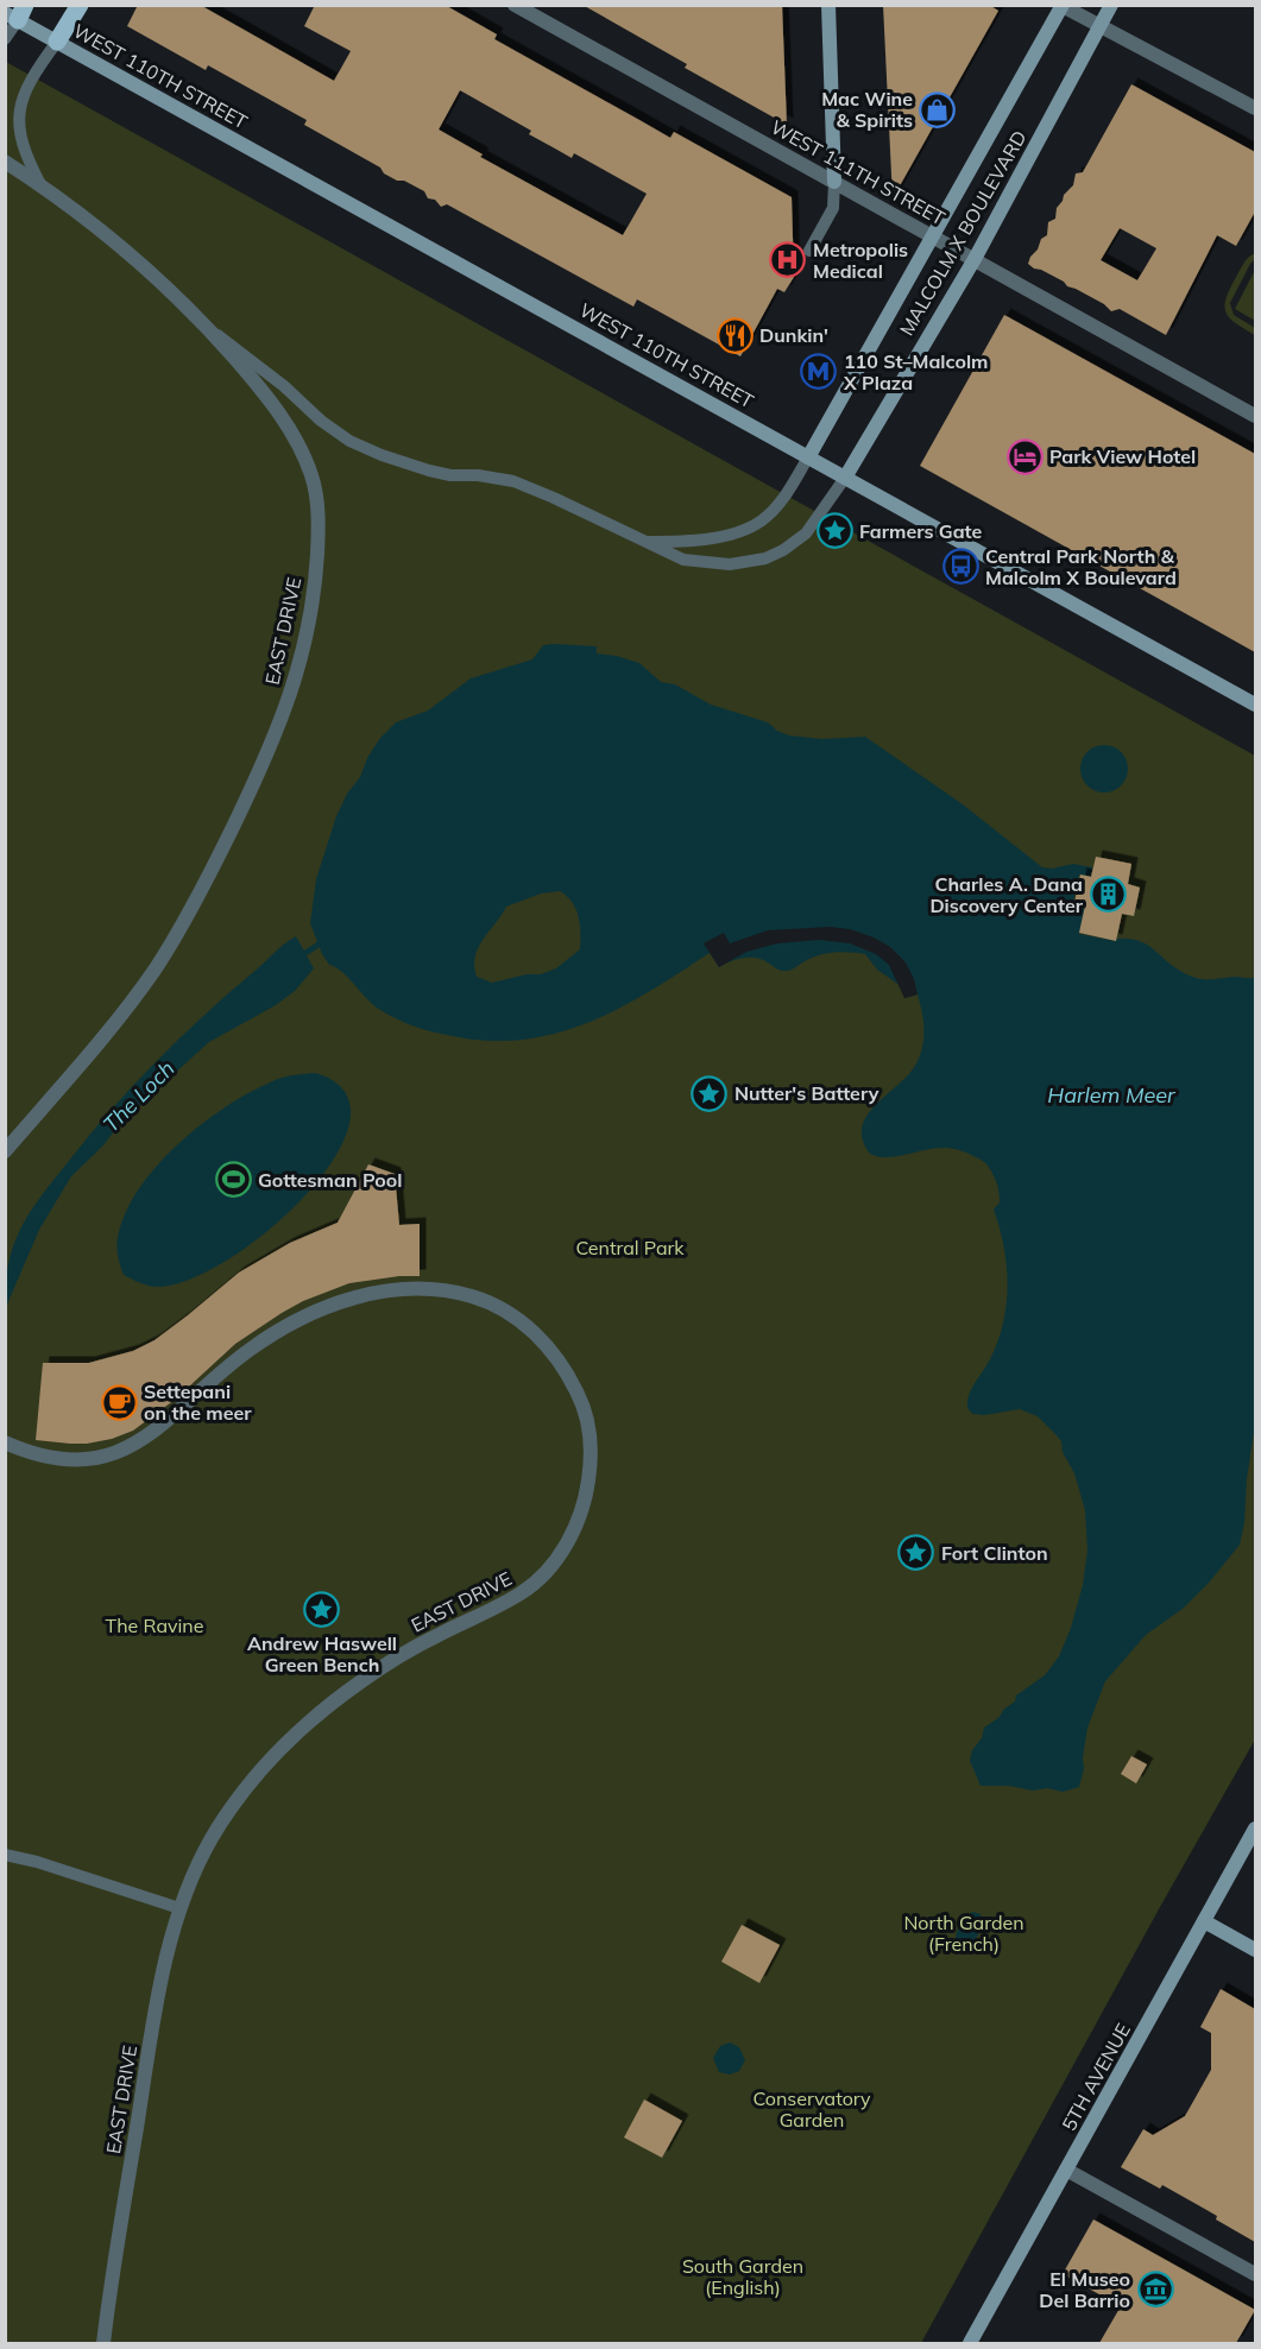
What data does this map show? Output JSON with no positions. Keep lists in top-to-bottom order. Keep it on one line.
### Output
{"streets":{"main road":["WEST 110TH STREET","MALCOLM X BOULEVARD","5TH AVENUE"],"street":["WEST 111TH STREET","EAST DRIVE"]},"crossings":[["WEST 110TH STREET","MALCOLM X BOULEVARD"],["WEST 111TH STREET","MALCOLM X BOULEVARD"]],"water":["Harlem Meer","The Loch"],"parks":["Central Park","The Ravine","North Garden (French)","Conservatory Garden","South Garden (English)"],"places":{"shop":["Mac Wine & Spirits"],"hospital":["Metropolis Medical"],"restaurant":["Dunkin'"],"metro station":["110 St–Malcolm X Plaza"],"hotel":["Park View Hotel"],"place":["Farmers Gate","Nutter's Battery","Fort Clinton","Andrew Haswell Green Bench"],"bus stop":["Central Park North & Malcolm X Boulevard"],"building":["Charles A. Dana Discovery Center"],"sports":["Gottesman Pool"],"cafe":["Settepani on the meer"],"museum":["El Museo Del Barrio"]}}
